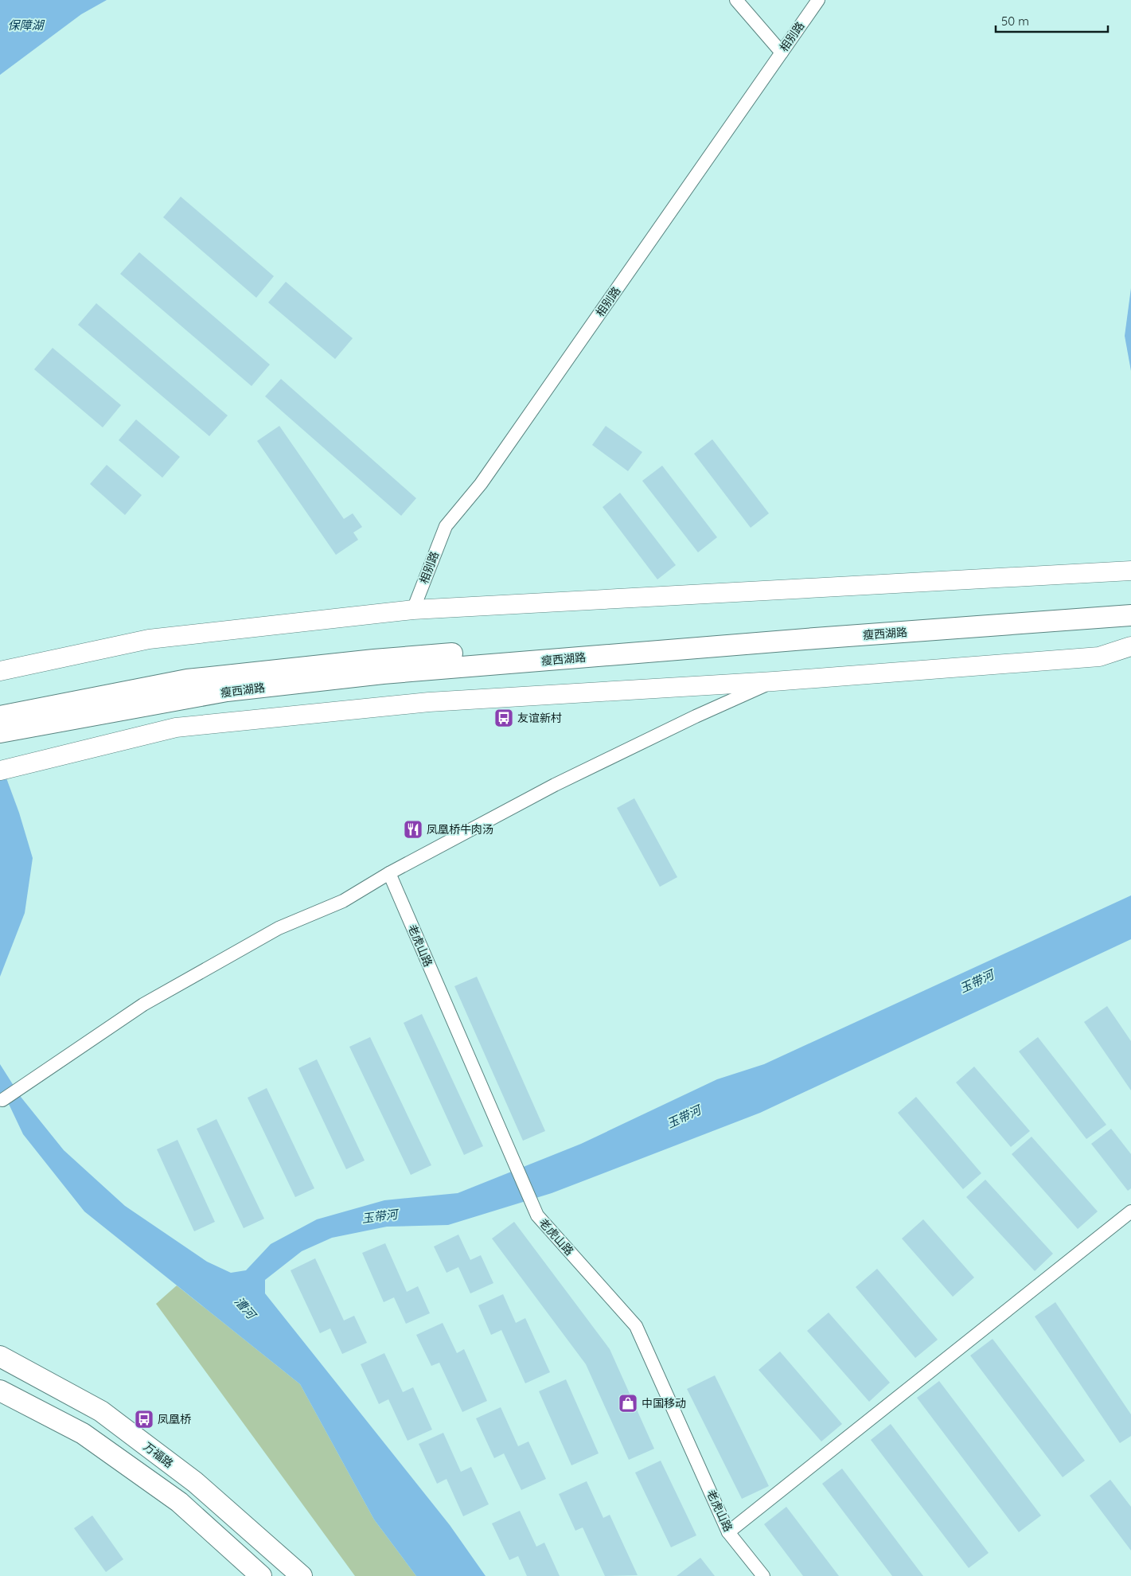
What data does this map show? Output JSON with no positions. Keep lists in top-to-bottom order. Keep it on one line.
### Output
{"streets":{"main road":["瘦西湖路","万福路"],"street":["相别路","老虎山路"]},"water":["保障湖","玉带河","漕河"],"places":{"bus stop":["友谊新村","凤凰桥"],"restaurant":["凤凰桥牛肉汤"],"shop":["中国移动"]},"scale_bar":"50 m"}
